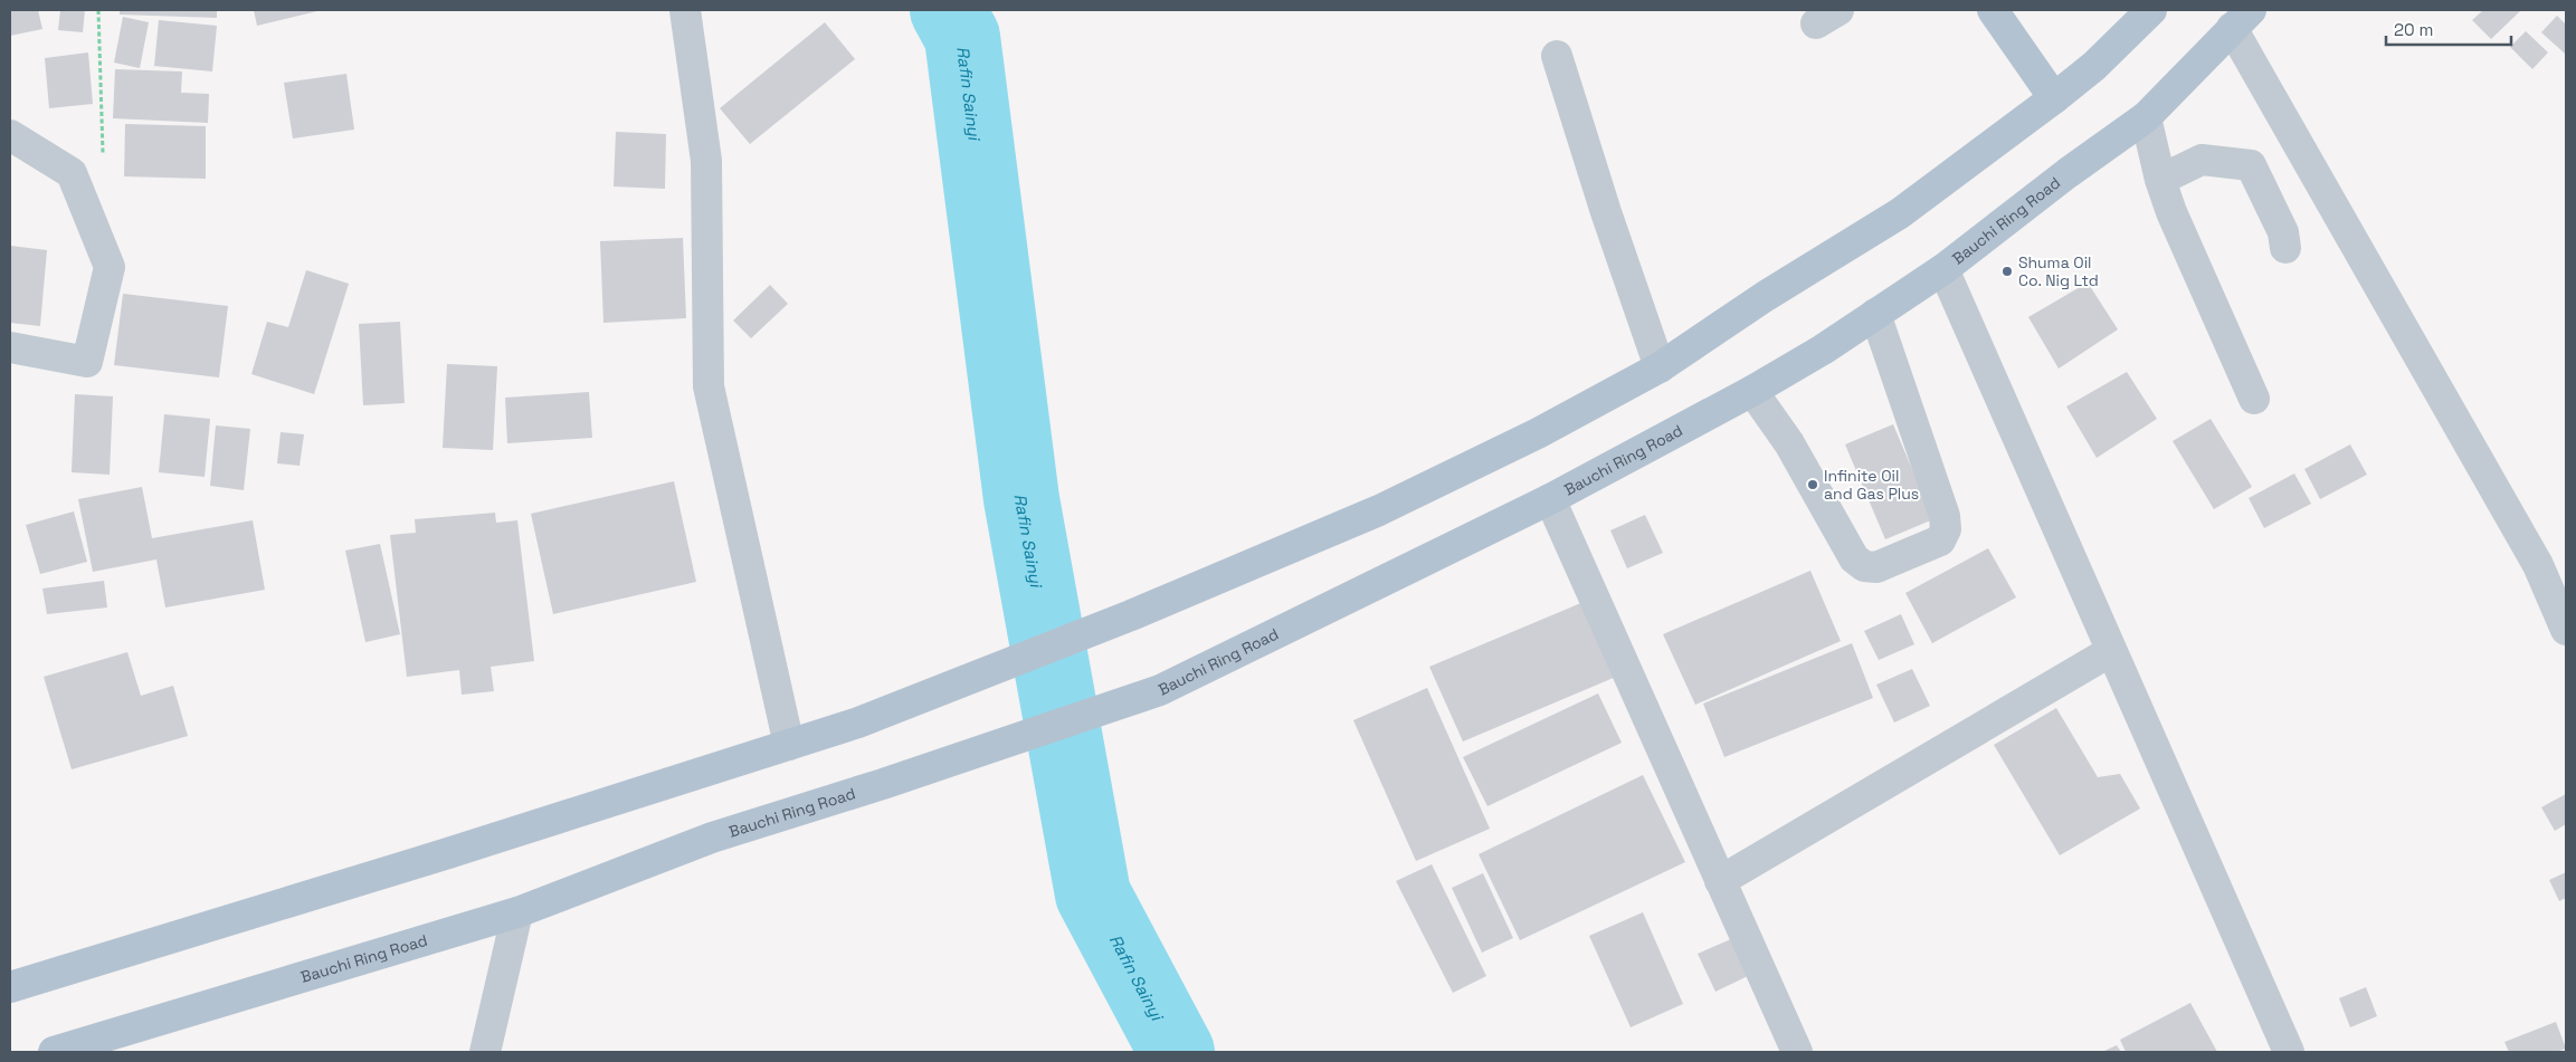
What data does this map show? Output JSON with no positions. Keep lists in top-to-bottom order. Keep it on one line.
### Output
{"streets":{"main road":["Bauchi Ring Road"]},"water":["Rafin Sainyi"],"places":["Shuma Oil Co. Nig Ltd","Infinite Oil and Gas Plus"],"scale_bar":"20 m"}
